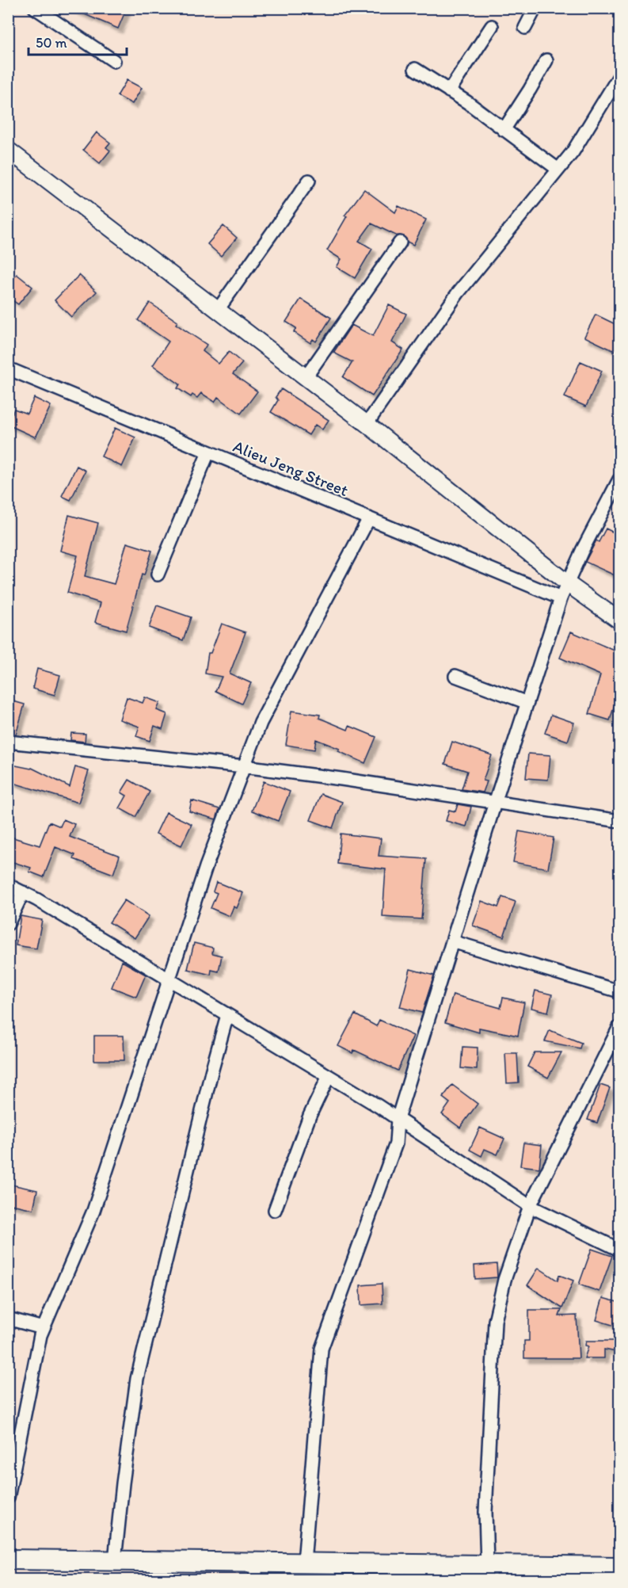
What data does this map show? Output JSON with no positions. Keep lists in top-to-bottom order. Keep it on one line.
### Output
{"streets":{"street":["Alieu Jeng Street"]},"scale_bar":"50 m"}
